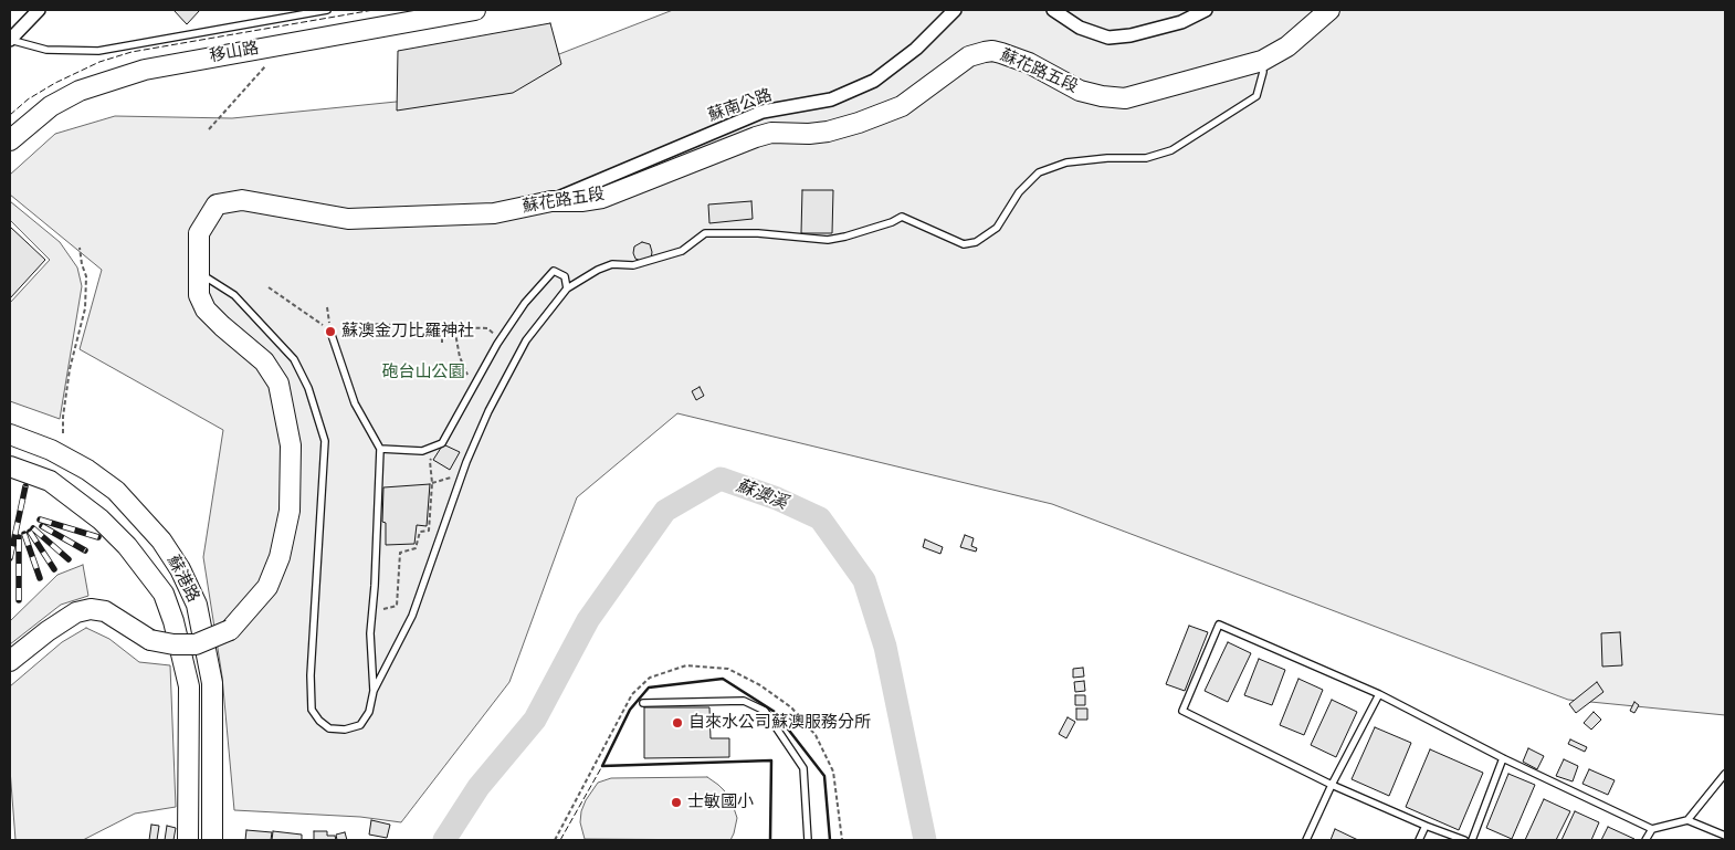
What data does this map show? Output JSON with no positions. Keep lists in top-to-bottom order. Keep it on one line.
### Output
{"streets":{"main road":["移山路","蘇花路五段","蘇港路"],"street":["蘇南公路"]},"crossings":[["蘇花路五段","蘇南公路"]],"water":["蘇澳溪"],"parks":["砲台山公園"],"places":["蘇澳金刀比羅神社","自來水公司蘇澳服務分所","士敏國小"]}
